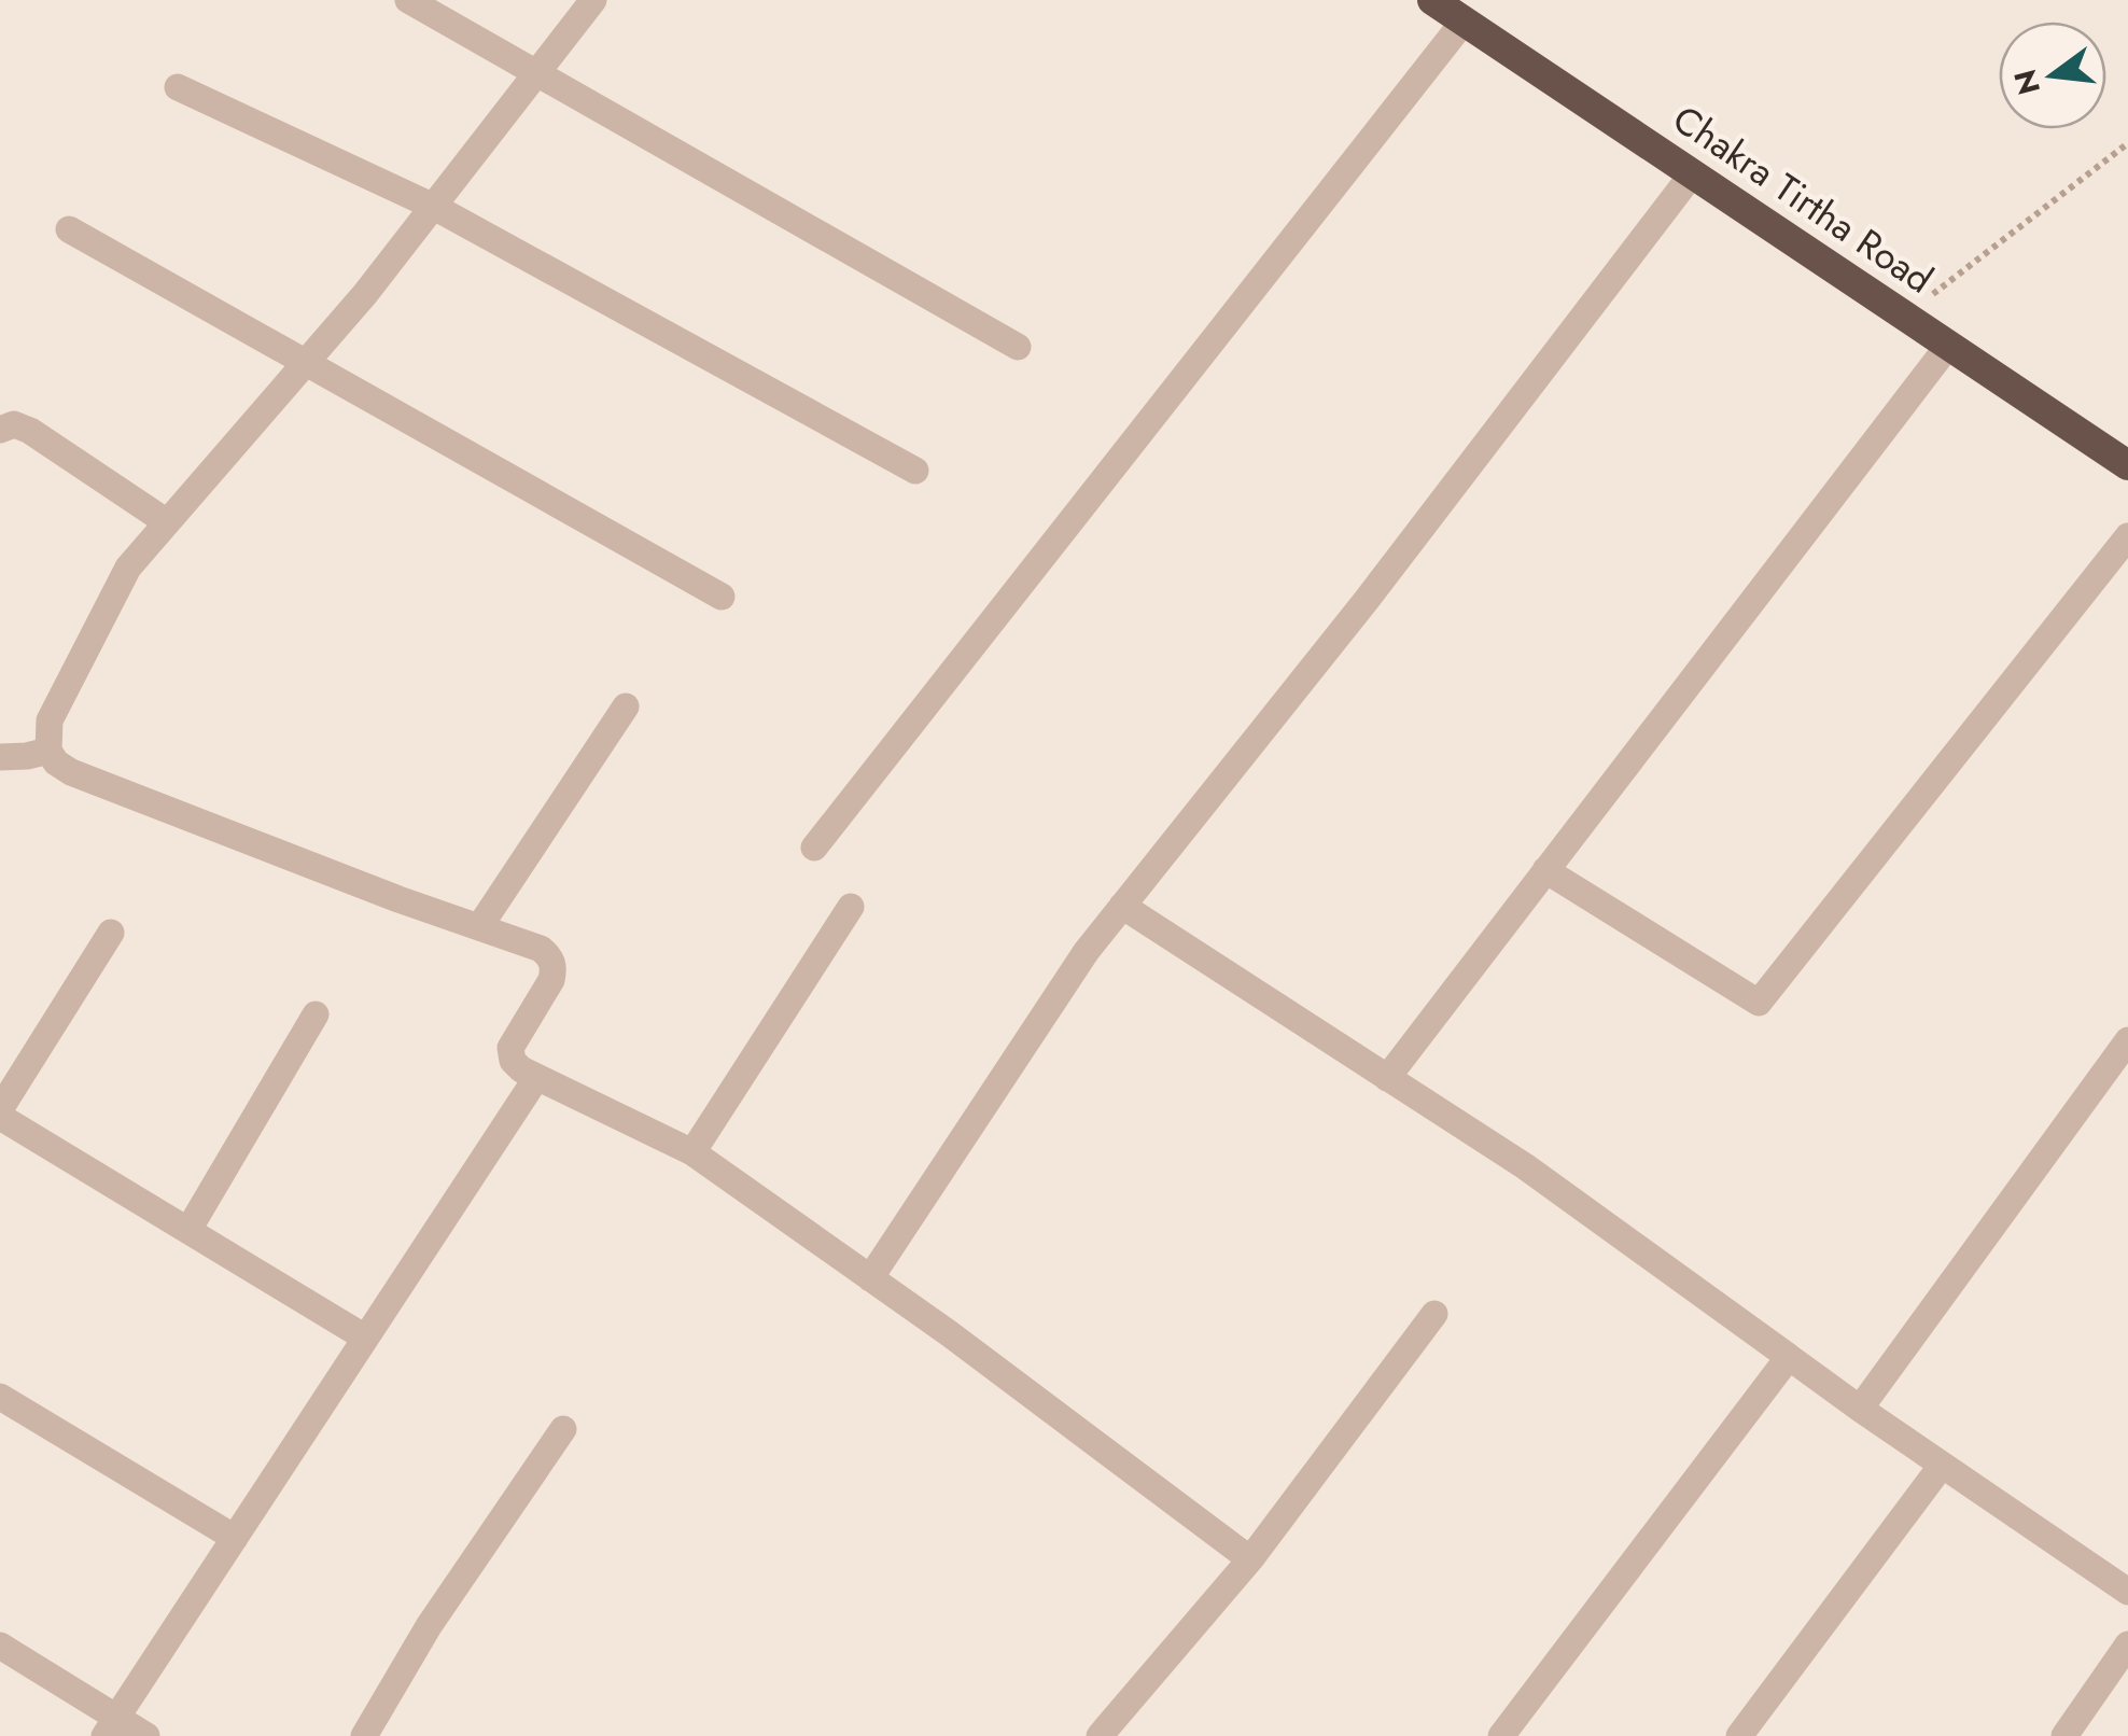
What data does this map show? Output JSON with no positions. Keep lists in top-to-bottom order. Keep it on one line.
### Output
{"streets":{"highway":["Chakra Tirtha Road"]},"north":"left"}
